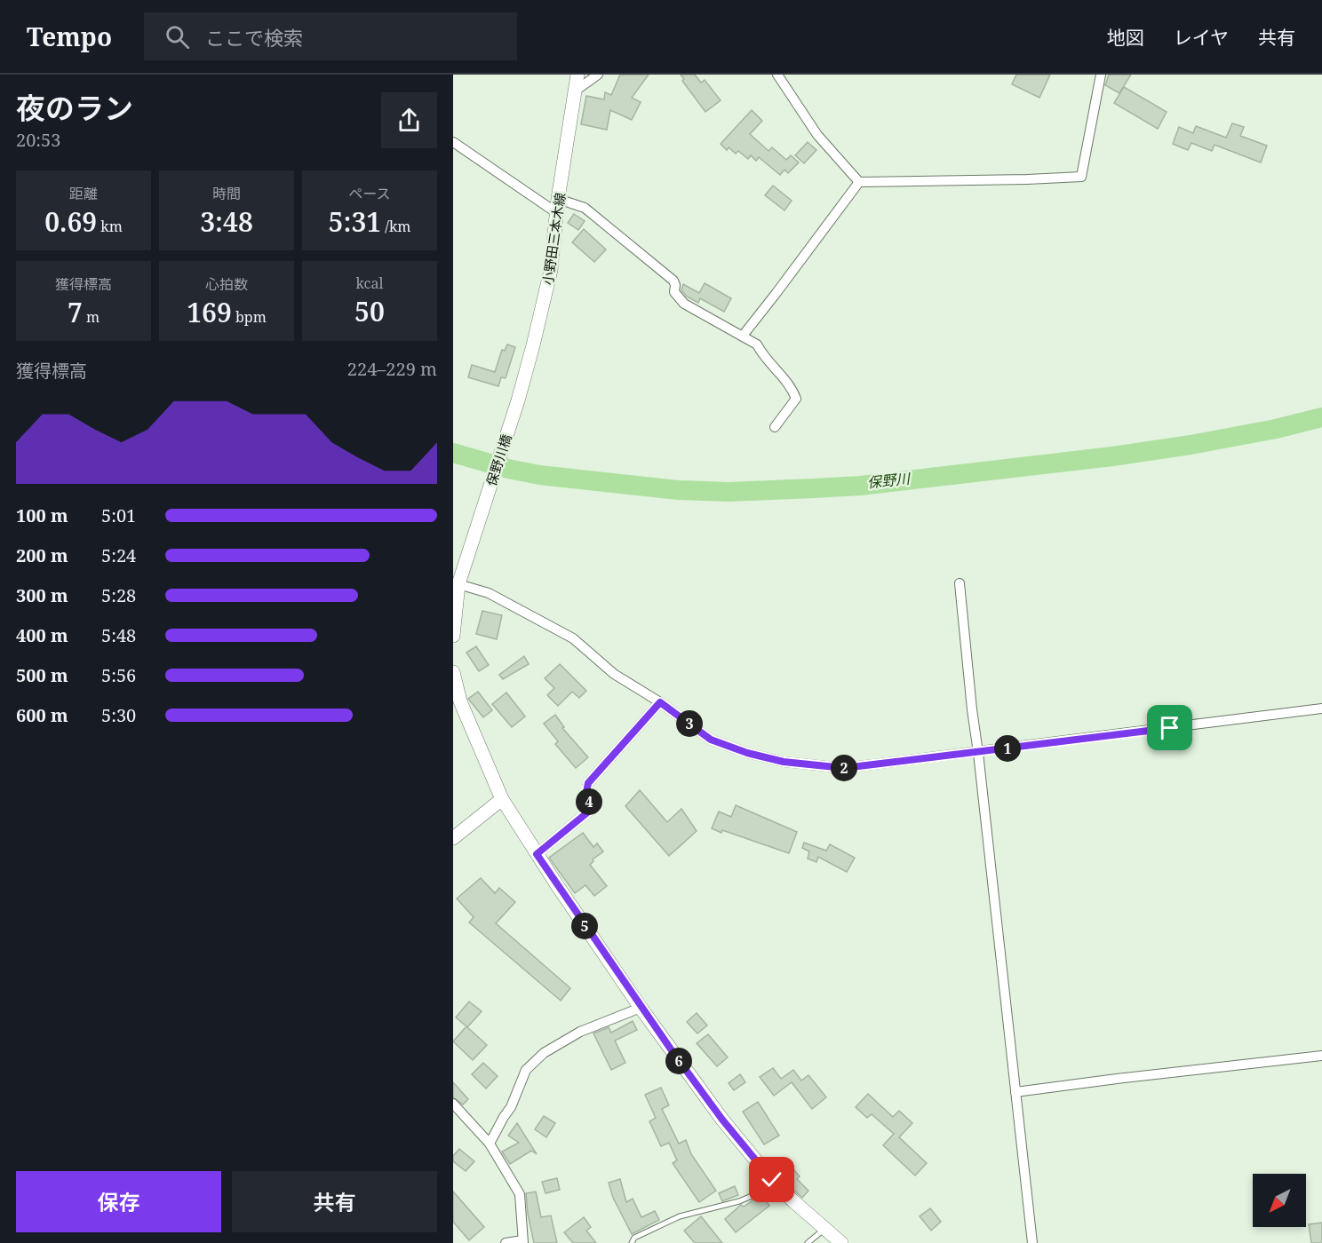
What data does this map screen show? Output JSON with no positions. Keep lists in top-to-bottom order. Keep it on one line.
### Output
{"streets":{"main road":["小野田三本木線","保野川橋"]},"crossings":[["小野田三本木線","保野川橋"]],"water":["保野川"],"north":"bottom left","page":{"header":"Tempo","search":"ここで検索","nav":["地図","レイヤ","共有"],"heading":["夜のラン","20:53"],"stats":[["距離","0.69 km"],["時間","3:48"],["ペース","5:31 /km"],["獲得標高","7 m"],["心拍数","169 bpm"],["kcal","50"]],"chart":["獲得標高","224–229 m"],"list":[{"name":"100 m","note":"5:01"},{"name":"200 m","note":"5:24"},{"name":"300 m","note":"5:28"},{"name":"400 m","note":"5:48"},{"name":"500 m","note":"5:56"},{"name":"600 m","note":"5:30"}],"pins":["3","1","2","4","5","6"],"buttons":["保存","共有"]}}
